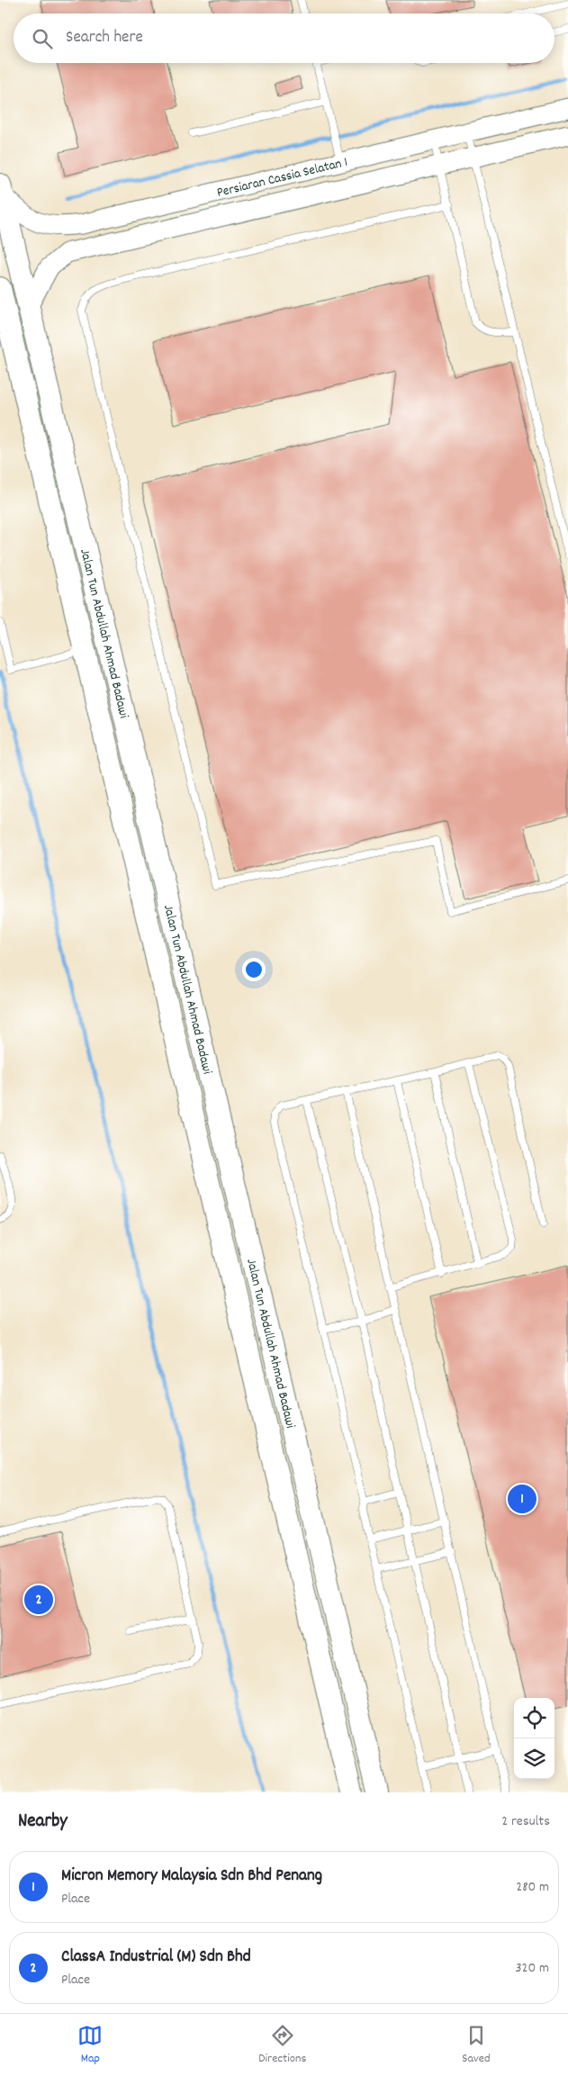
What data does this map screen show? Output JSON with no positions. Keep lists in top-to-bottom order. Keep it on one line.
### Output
{"streets":{"main road":["Jalan Tun Abdullah Ahmad Badawi"],"street":["Persiaran Cassia Selatan 1"]},"crossings":[["Persiaran Cassia Selatan 1","Jalan Tun Abdullah Ahmad Badawi"]],"page":{"search":"Search here","pins":["1","2"],"heading":["Nearby","2 results"],"list":[{"mark":"1","name":"Micron Memory Malaysia Sdn Bhd Penang","note":"Place","value":"280 m"},{"mark":"2","name":"ClassA Industrial (M) Sdn Bhd","note":"Place","value":"320 m"}],"nav":["Map","Directions","Saved"]}}
